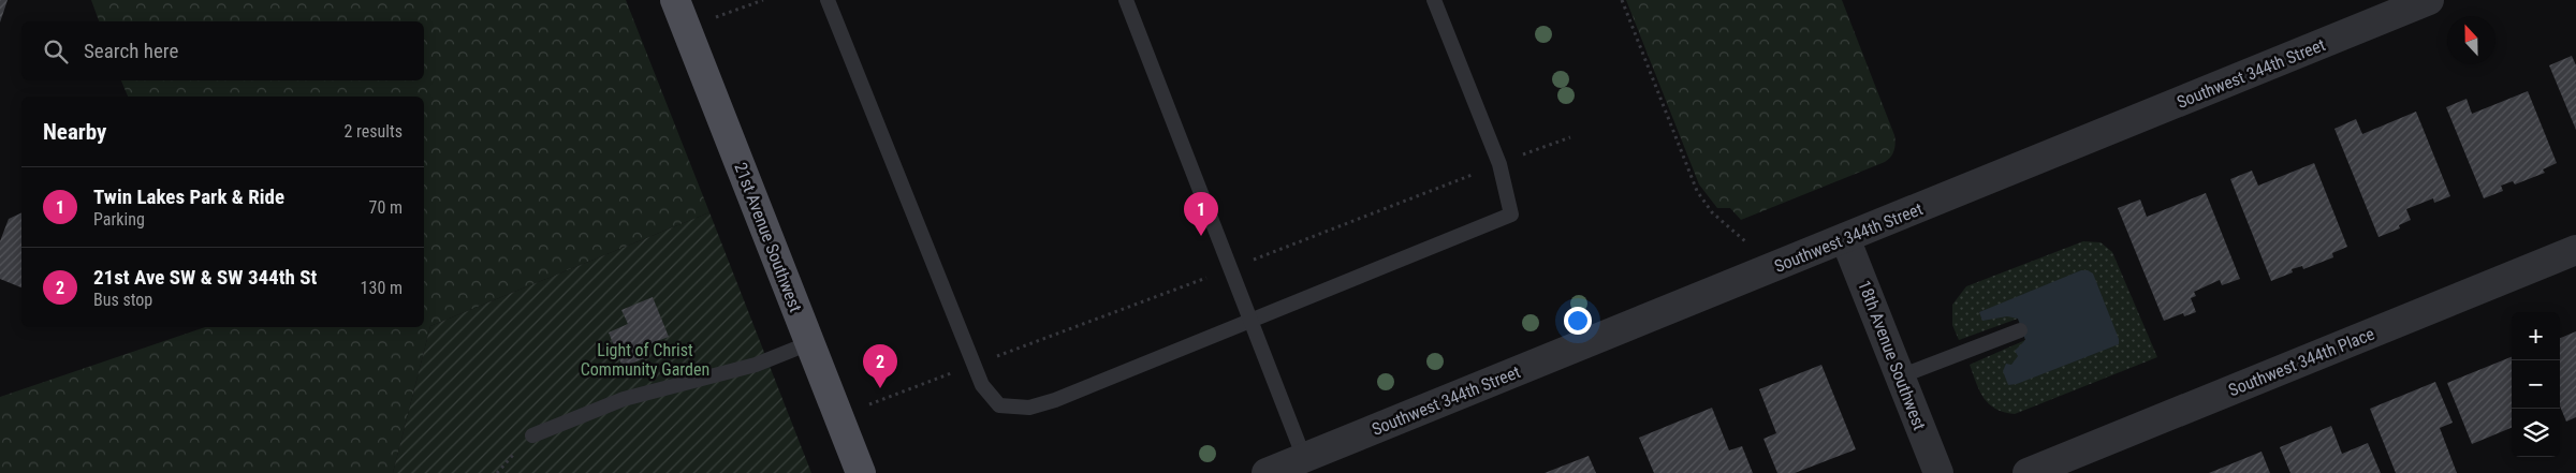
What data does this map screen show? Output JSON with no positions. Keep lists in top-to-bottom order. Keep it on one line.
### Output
{"streets":{"main road":["21st Avenue Southwest"],"street":["Southwest 344th Street","18th Avenue Southwest","Southwest 344th Place"]},"crossings":[["Southwest 344th Street","18th Avenue Southwest"]],"parks":["Light of Christ Community Garden"],"north":"top","page":{"search":"Search here","heading":["Nearby","2 results"],"list":[{"mark":"1","name":"Twin Lakes Park & Ride","note":"Parking","value":"70 m"},{"mark":"2","name":"21st Ave SW & SW 344th St","note":"Bus stop","value":"130 m"}],"pins":["1","2"],"map_buttons":["+","−"]}}
